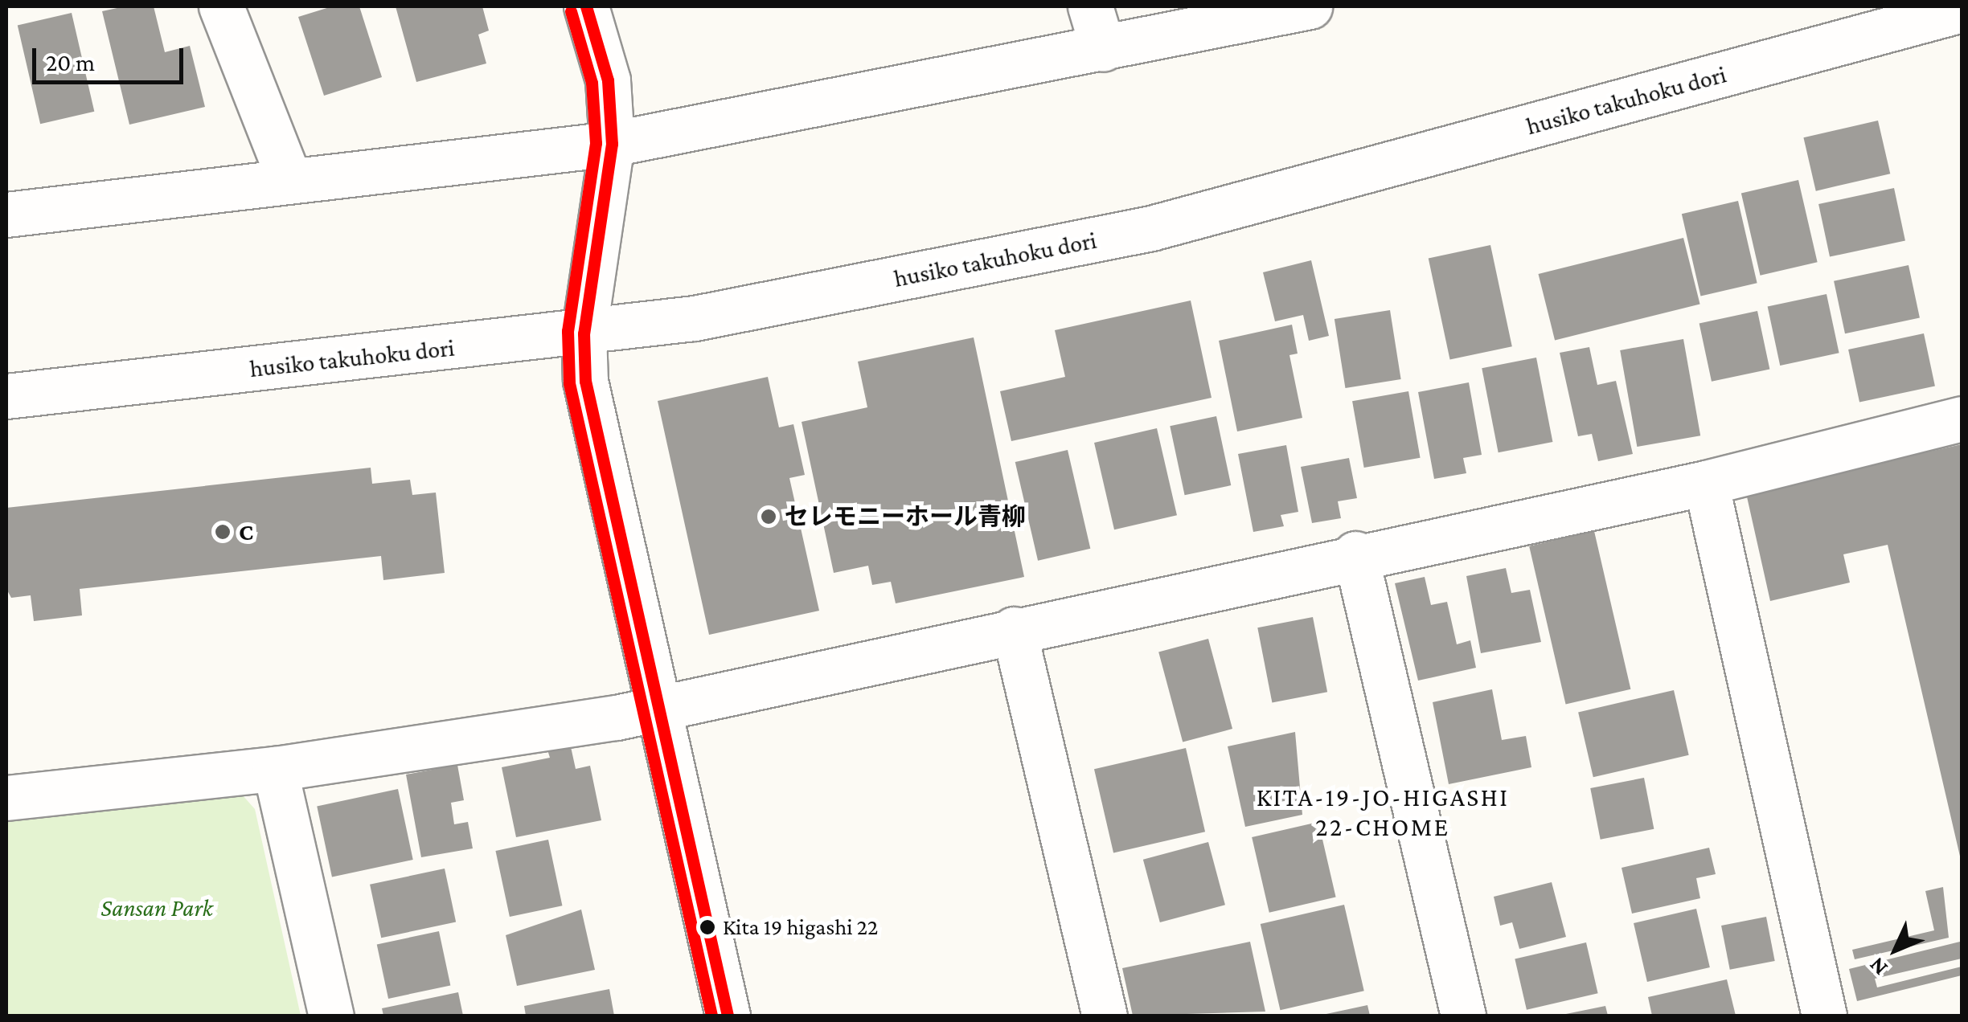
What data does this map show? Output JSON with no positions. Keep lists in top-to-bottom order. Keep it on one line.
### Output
{"streets":{"street":["husiko takuhoku dori"]},"districts":["KITA-19-JO-HIGASHI 22-CHOME"],"parks":["Sansan Park"],"places":["セレモニーホール青柳","C","Kita 19 higashi 22"],"scale_bar":"20 m","north":"bottom left"}
